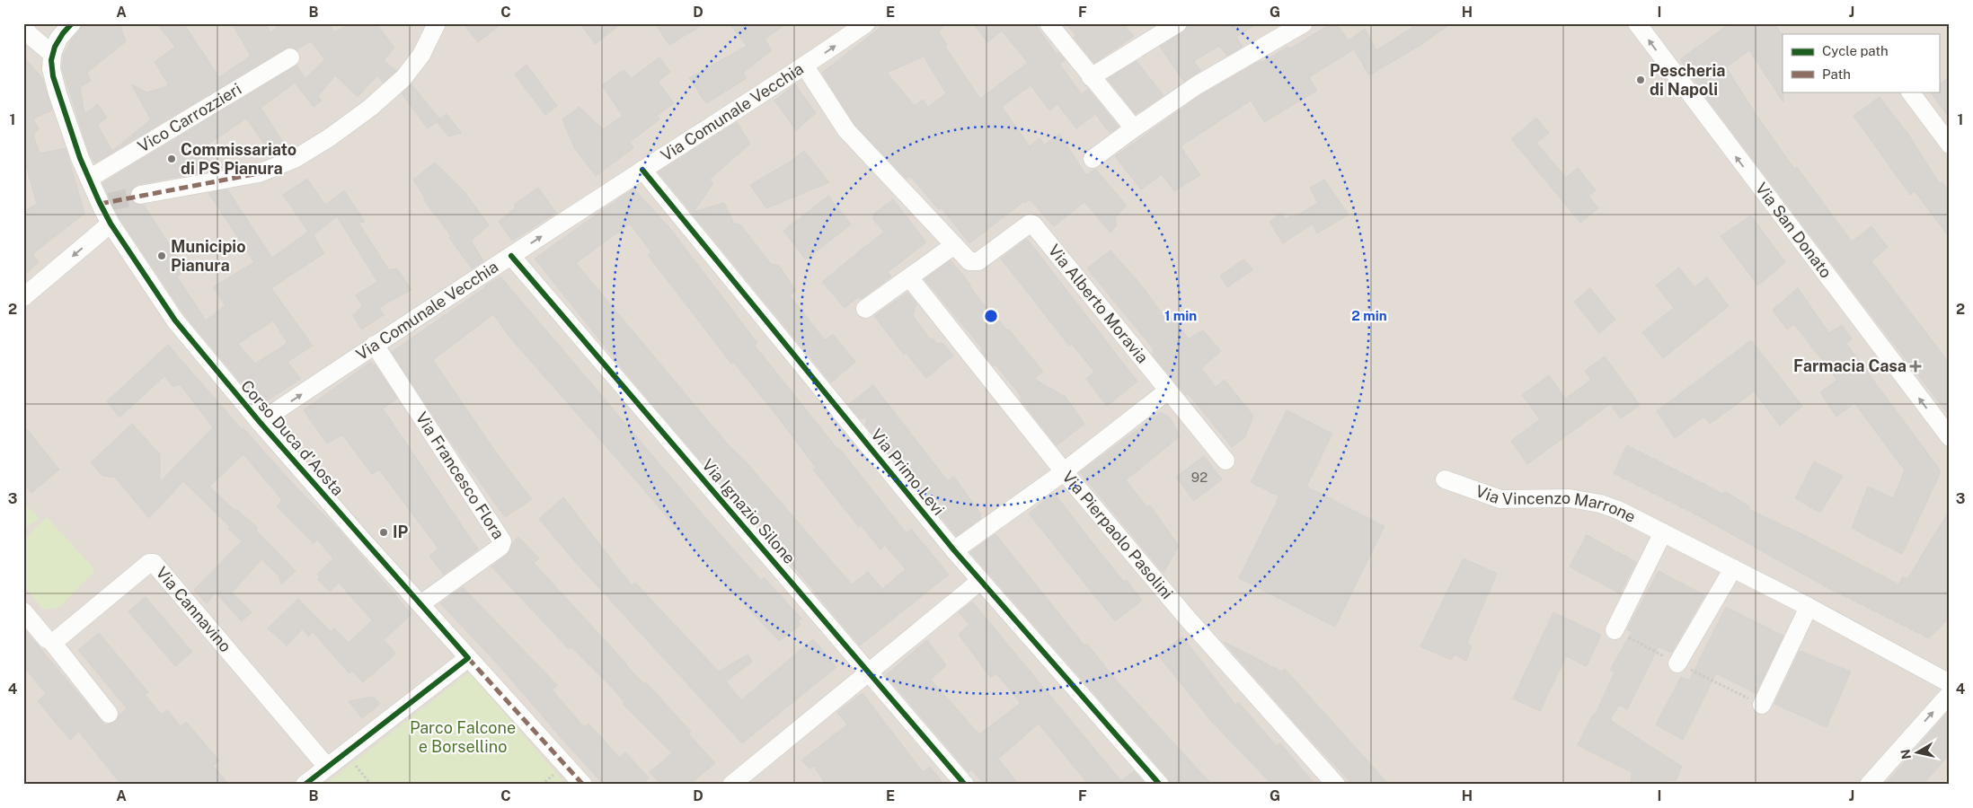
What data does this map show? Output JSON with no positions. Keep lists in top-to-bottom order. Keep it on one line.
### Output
{"streets":{"street":["Via Comunale Vecchia","Vico Carrozzieri","Via San Donato","Via Alberto Moravia","Corso Duca d'Aosta","Via Primo Levi","Via Francesco Flora","Via Vincenzo Marrone","Via Ignazio Silone","Via Pierpaolo Pasolini","Via Cannavino"]},"crossings":[["Via Comunale Vecchia","Via Alberto Moravia"],["Via Comunale Vecchia","Corso Duca d'Aosta"],["Via Comunale Vecchia","Via Primo Levi"],["Via Comunale Vecchia","Via Francesco Flora"],["Via Comunale Vecchia","Via Ignazio Silone"],["Vico Carrozzieri","Corso Duca d'Aosta"],["Corso Duca d'Aosta","Via Francesco Flora"]],"one_way":["Via Comunale Vecchia","Via San Donato"],"parks":["Parco Falcone e Borsellino"],"places":{"other":["Pescheria di Napoli","Commissariato di PS Pianura","Municipio Pianura","IP"],"health":["Farmacia Casa"]},"house_numbers":["92"],"legend":["Cycle path","Path"],"north":"left","grid":{"columns":["A","B","C","D","E","F","G","H","I","J"],"rows":["1","2","3","4"]},"rings":["1 min","2 min"]}
